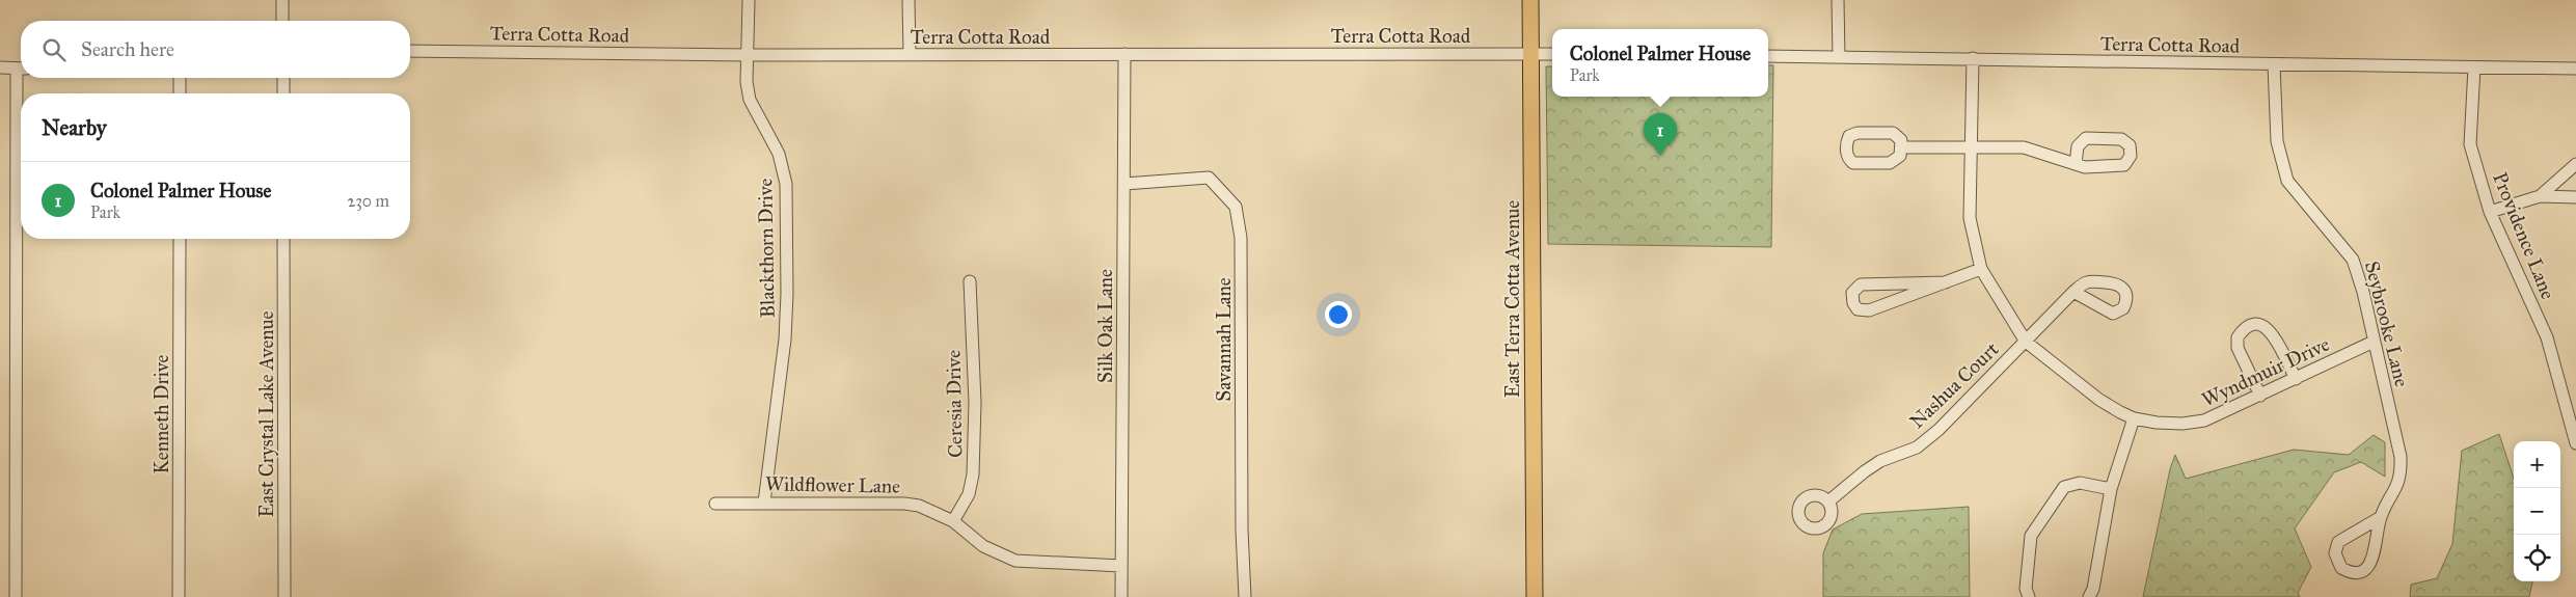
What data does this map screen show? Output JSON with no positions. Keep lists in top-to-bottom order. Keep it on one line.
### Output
{"streets":{"main road":["East Terra Cotta Avenue"],"street":["Terra Cotta Road","Providence Lane","Blackthorn Drive","Seybrooke Lane","Silk Oak Lane","Savannah Lane","Wyndmuir Drive","Nashua Court","Ceresia Drive","Kenneth Drive","East Crystal Lake Avenue","Wildflower Lane"]},"crossings":[["Terra Cotta Road","Providence Lane"],["Terra Cotta Road","Blackthorn Drive"],["Terra Cotta Road","East Terra Cotta Avenue"],["Terra Cotta Road","Seybrooke Lane"],["Terra Cotta Road","Silk Oak Lane"],["Terra Cotta Road","Wyndmuir Drive"],["Blackthorn Drive","Wildflower Lane"],["Seybrooke Lane","Wyndmuir Drive"],["Silk Oak Lane","Savannah Lane"],["Silk Oak Lane","Wildflower Lane"],["Wyndmuir Drive","Nashua Court"],["Ceresia Drive","Wildflower Lane"]],"page":{"search":"Search here","popup":["Colonel Palmer House","Park"],"heading":"Nearby","pins":"1","list":[{"mark":"1","name":"Colonel Palmer House","note":"Park","value":"230 m"}],"map_buttons":["+","−"]}}
